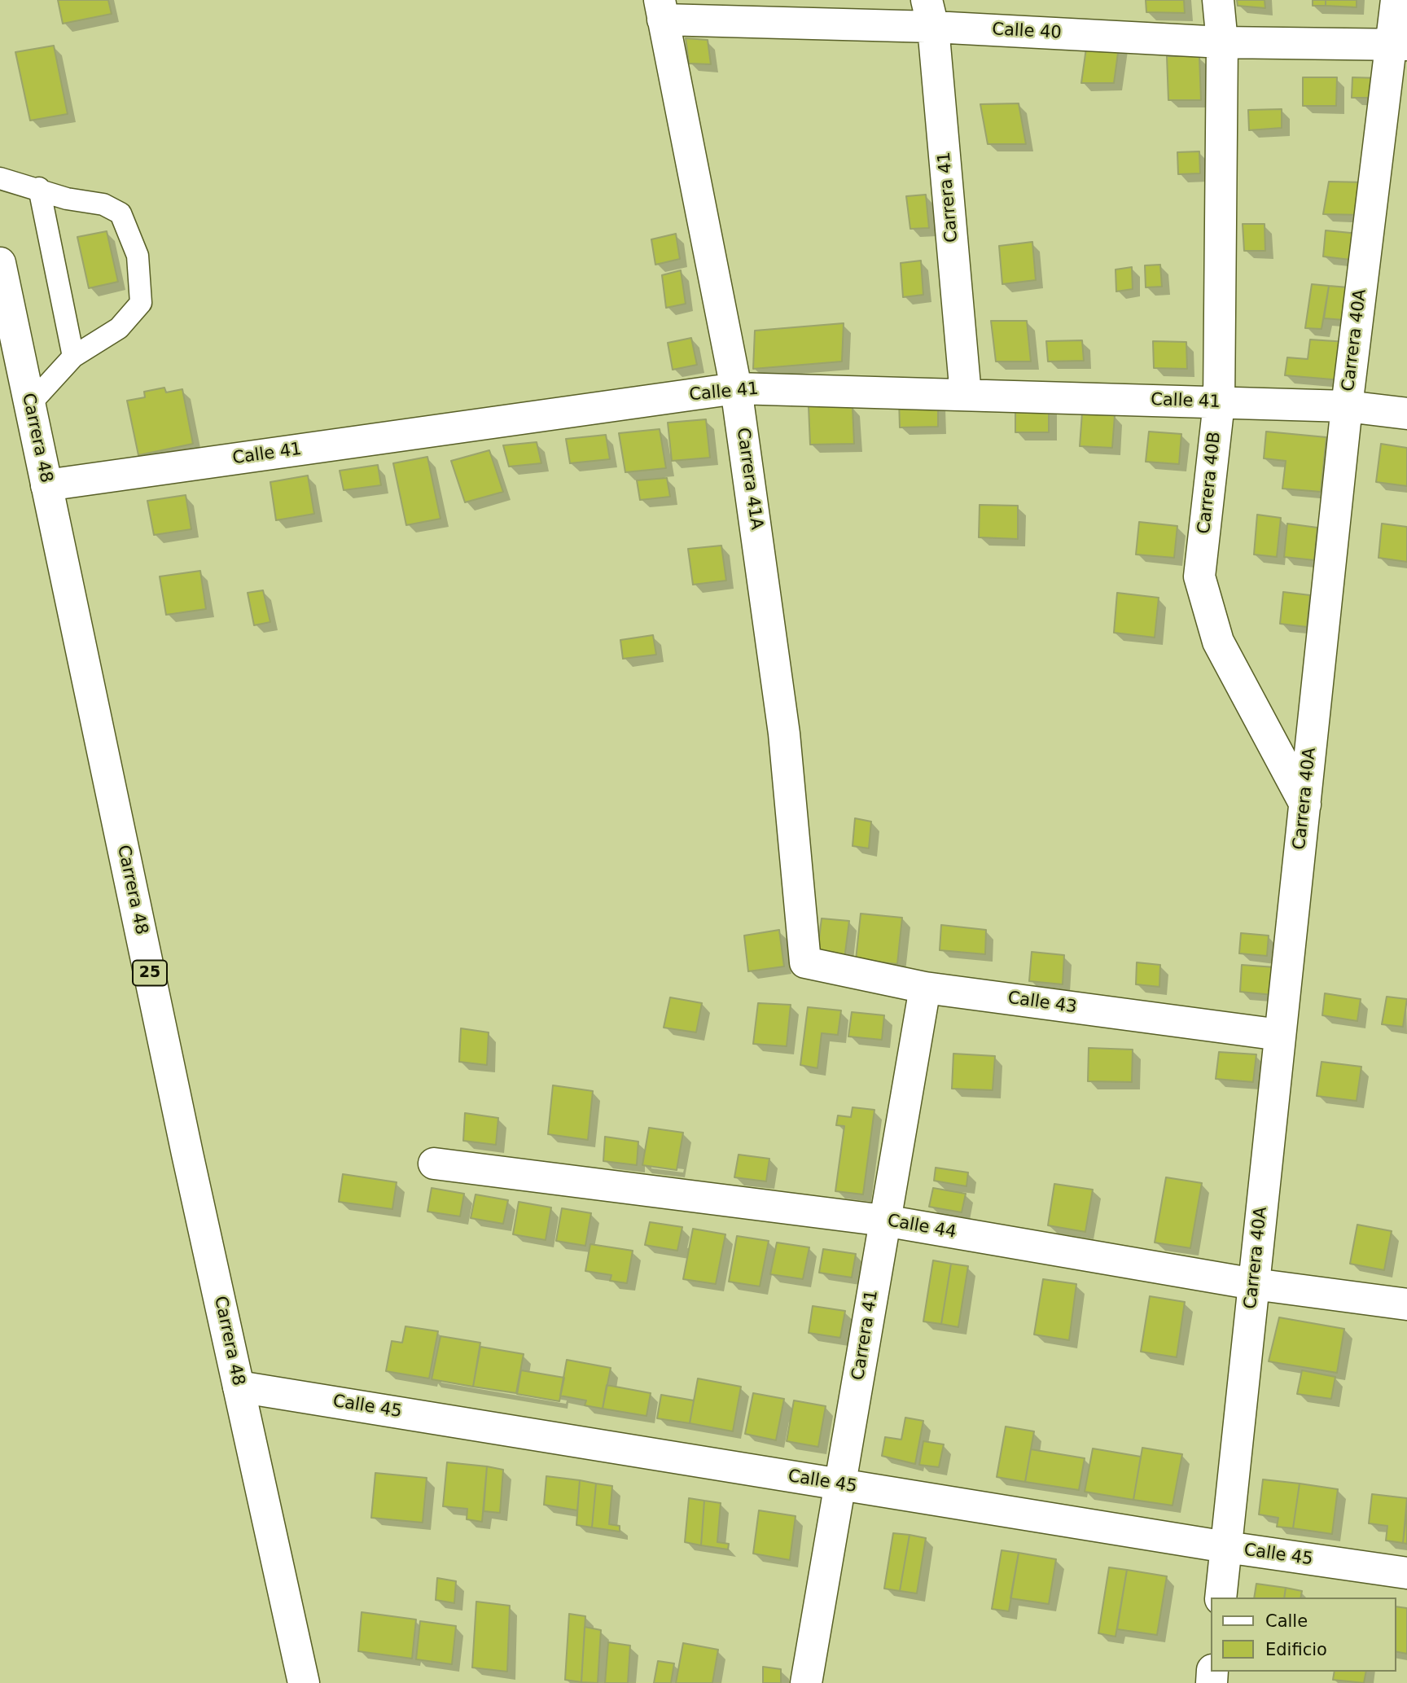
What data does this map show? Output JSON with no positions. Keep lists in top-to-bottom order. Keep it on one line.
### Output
{"streets":{"main road":["Calle 40","Carrera 41","Carrera 40A","Calle 41","Carrera 48","Carrera 41A","Carrera 40B","25","Calle 43","Calle 44","Calle 45"]},"crossings":[["Calle 40","Carrera 41"],["Calle 40","Carrera 40A"],["Calle 40","Carrera 41A"],["Calle 40","Carrera 40B"],["Carrera 41","Calle 41"],["Carrera 41","Calle 43"],["Carrera 41","Calle 44"],["Carrera 41","Calle 45"],["Carrera 40A","Calle 41"],["Carrera 40A","Carrera 40B"],["Carrera 40A","Calle 43"],["Carrera 40A","Calle 44"],["Carrera 40A","Calle 45"],["Calle 41","Carrera 48"],["Calle 41","Carrera 41A"],["Calle 41","Carrera 40B"],["Carrera 48","Calle 45"],["Carrera 41A","Calle 43"]],"legend":["Calle","Edificio"]}
